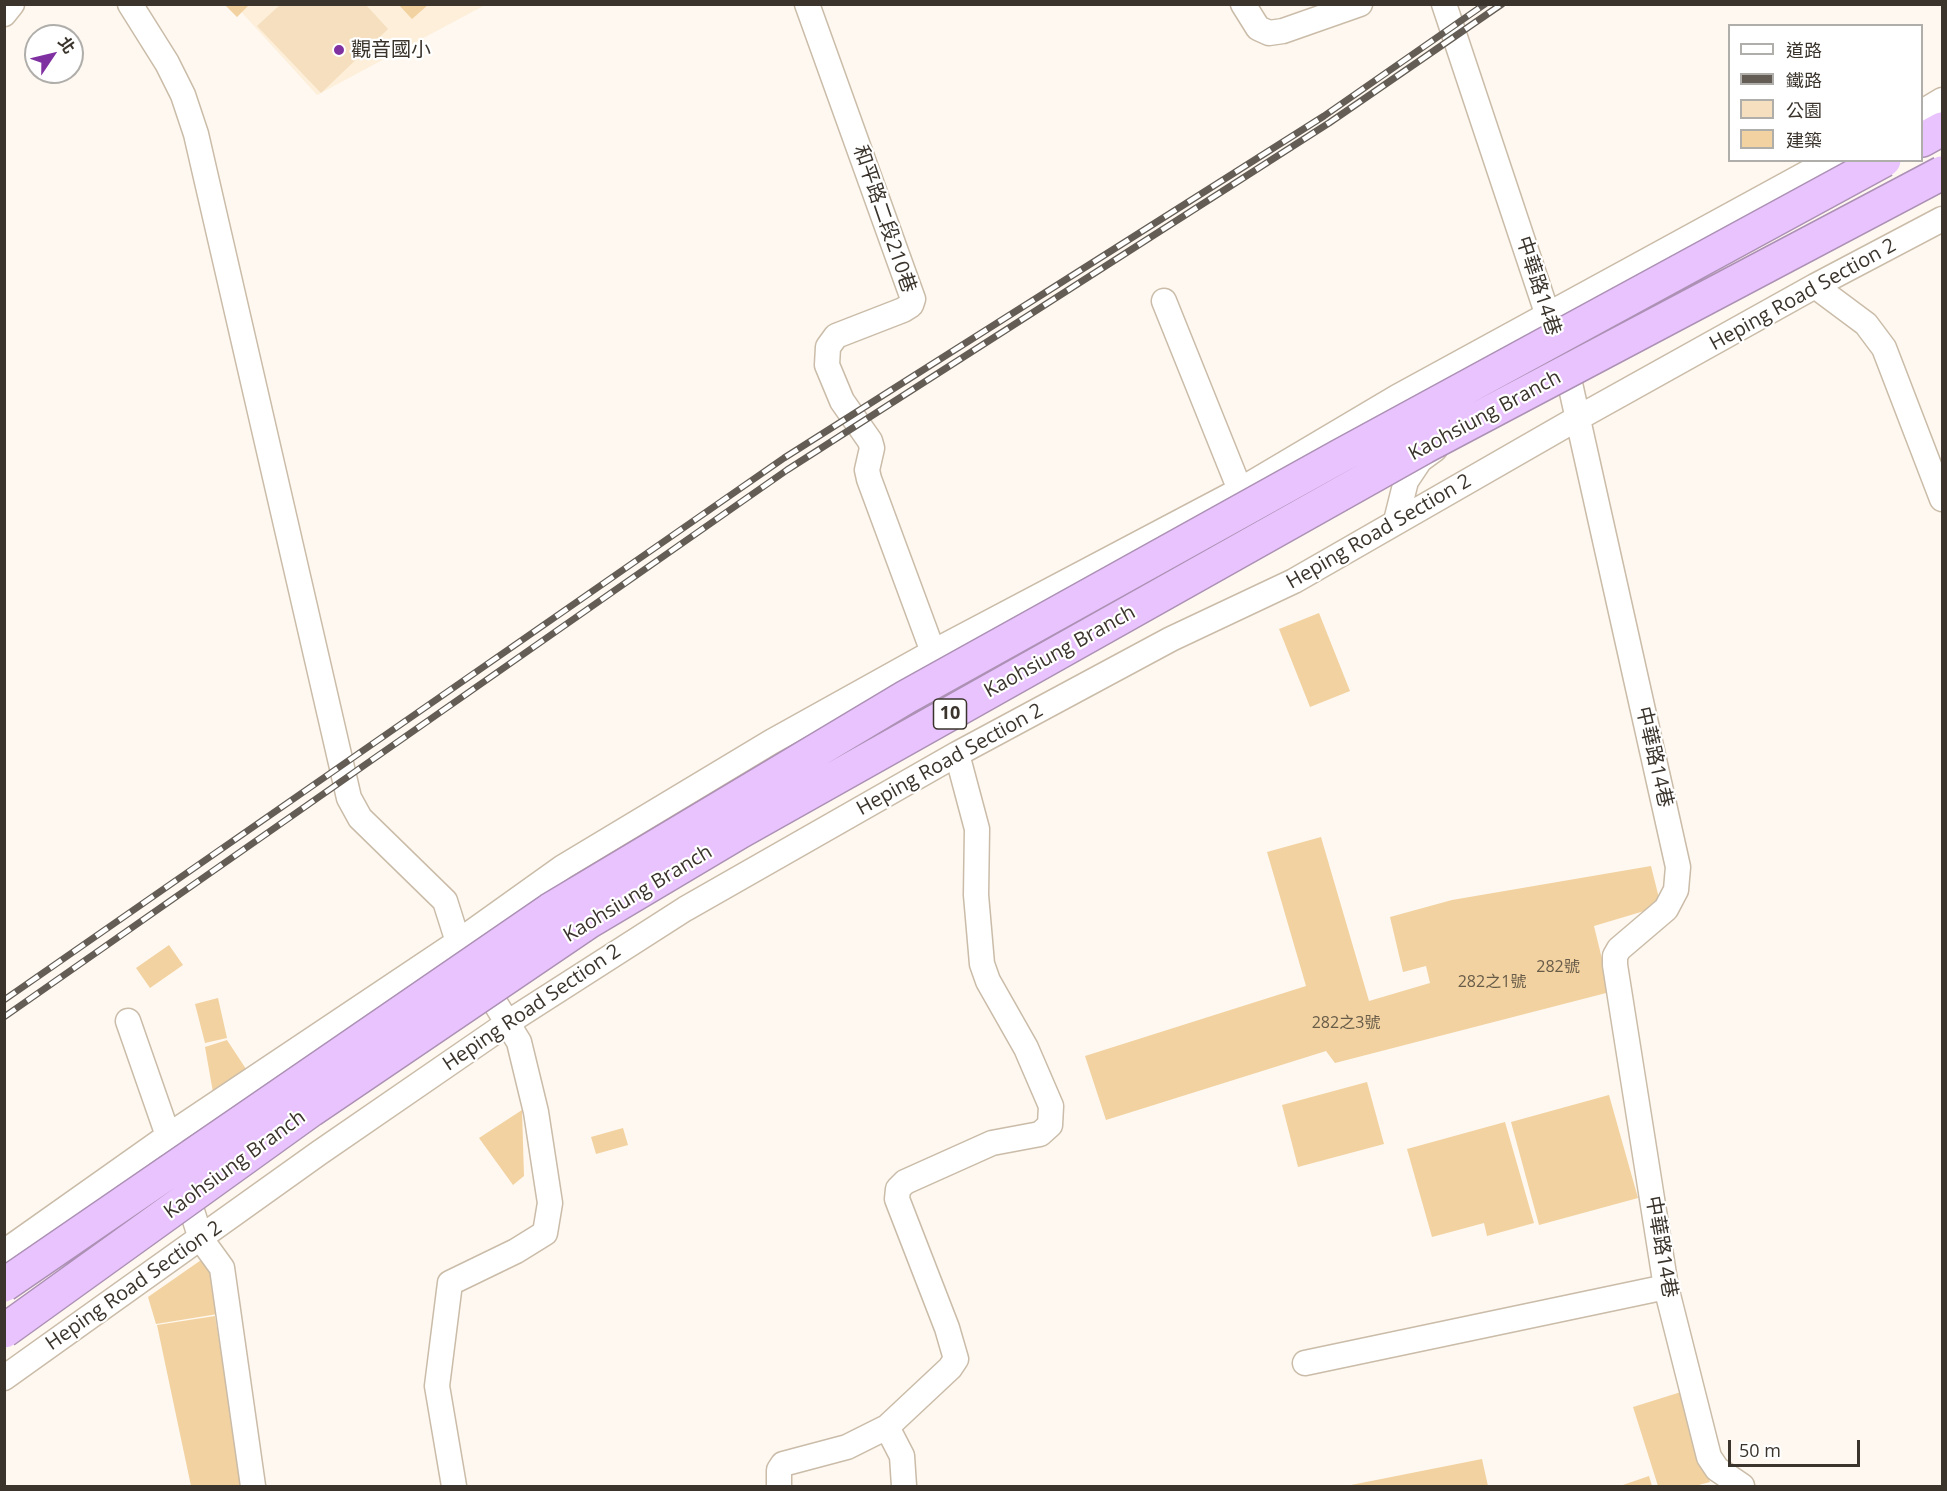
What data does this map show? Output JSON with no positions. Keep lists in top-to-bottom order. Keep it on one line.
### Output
{"streets":{"highway":["Kaohsiung Branch","10"],"street":["和平路二段210巷","中華路14巷","Heping Road Section 2"]},"crossings":[["中華路14巷","Heping Road Section 2"]],"places":["觀音國小"],"house_numbers":["282號","282之1號","282之3號"],"legend":["道路","鐵路","公園","建築"],"scale_bar":"50 m","north":"top right"}
